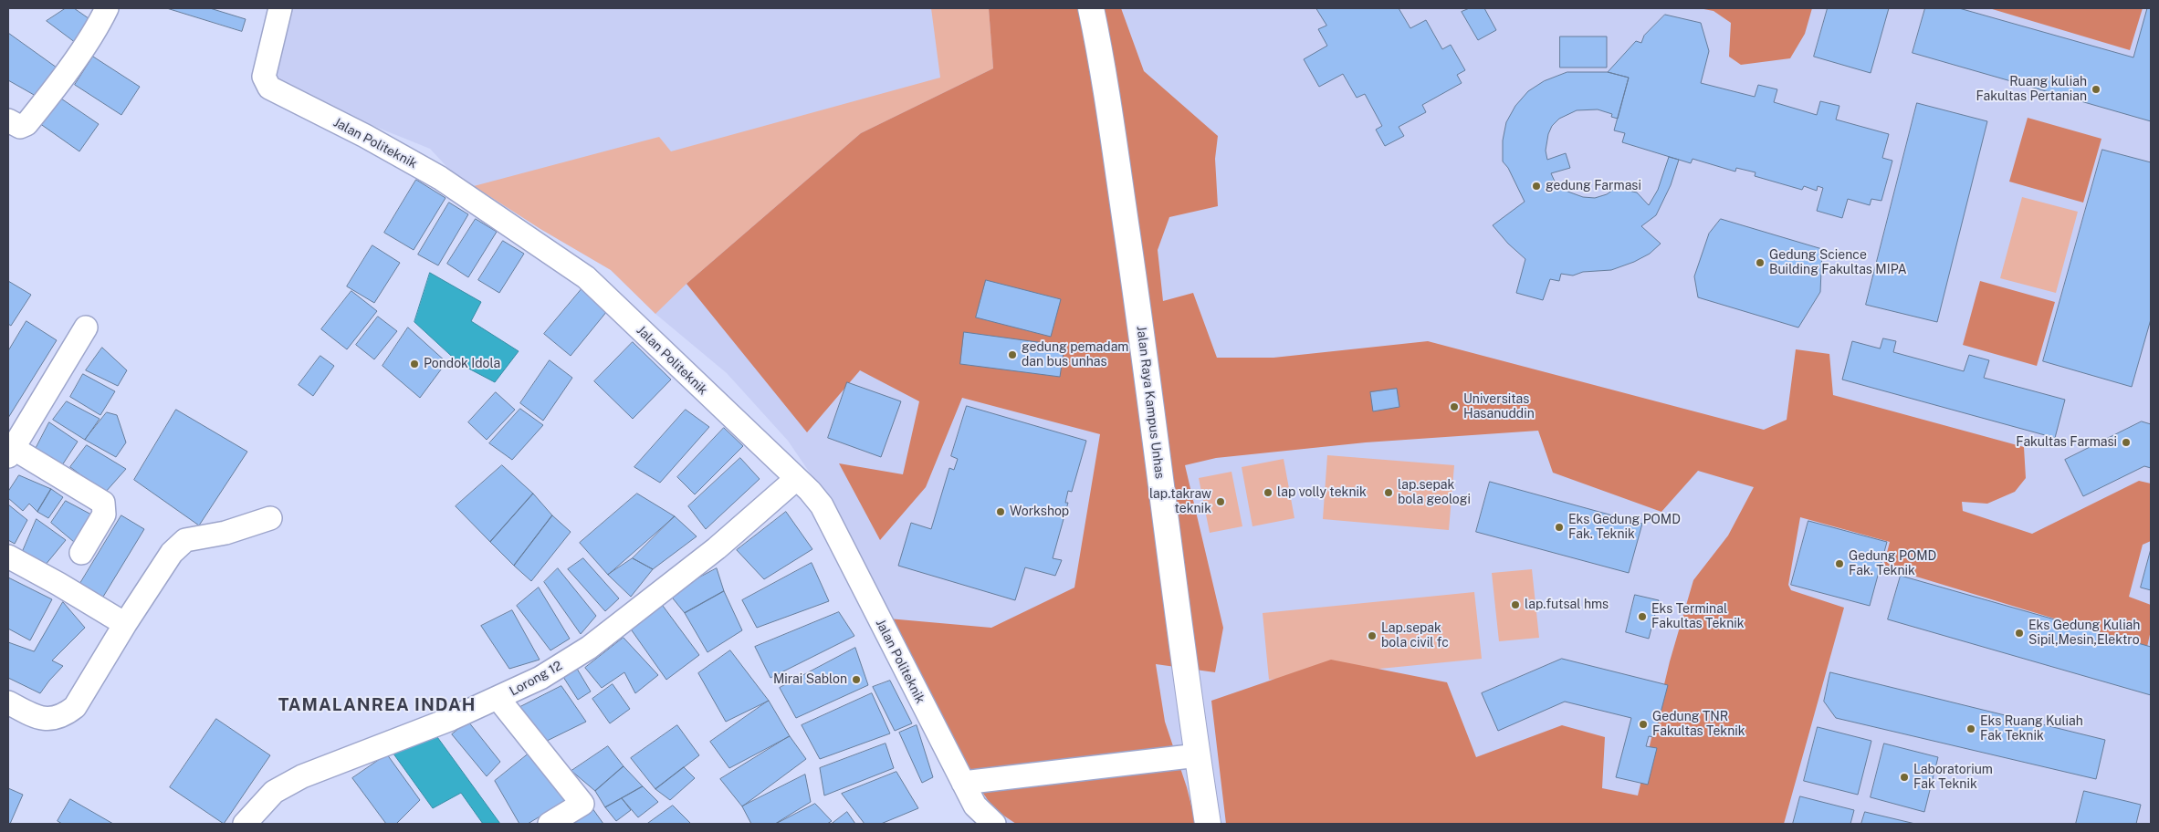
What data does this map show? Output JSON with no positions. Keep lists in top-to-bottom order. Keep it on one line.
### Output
{"streets":{"street":["Jalan Politeknik","Jalan Raya Kampus Unhas","Lorong 12"]},"crossings":[["Jalan Politeknik","Lorong 12"]],"districts":["TAMALANREA INDAH"],"places":["Ruang kuliah Fakultas Pertanian","gedung Farmasi","Gedung Science Building Fakultas MIPA","gedung pemadam dan bus unhas","Pondok Idola","Universitas Hasanuddin","Fakultas Farmasi","lap volly teknik","lap.sepak bola geologi","lap.takraw teknik","Workshop","Eks Gedung POMD Fak. Teknik","Gedung POMD Fak. Teknik","lap.futsal hms","Eks Terminal Fakultas Teknik","Eks Gedung Kuliah Sipil,Mesin,Elektro","Lap.sepak bola civil fc","Mirai Sablon","Gedung TNR Fakultas Teknik","Eks Ruang Kuliah Fak Teknik","Laboratorium Fak Teknik"]}
